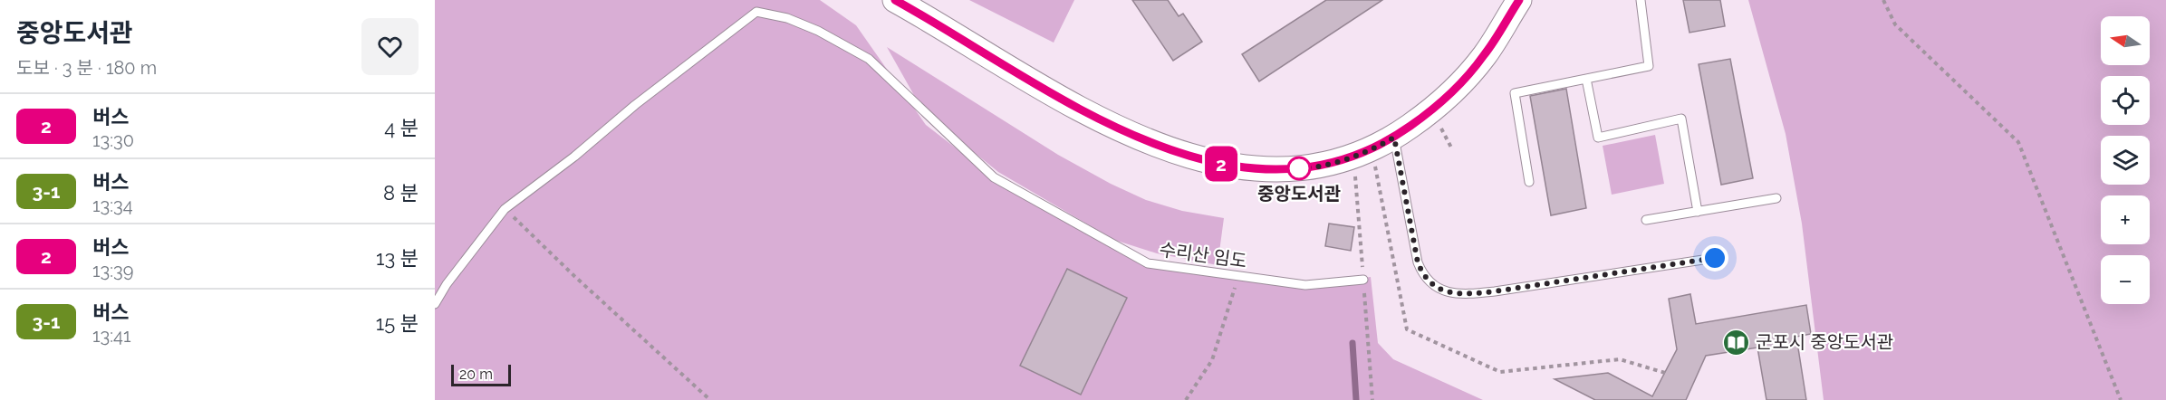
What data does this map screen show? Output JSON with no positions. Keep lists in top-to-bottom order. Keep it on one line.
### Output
{"streets":{"lane":["수리산 임도"]},"places":{"other":["중앙도서관"],"library":["군포시 중앙도서관"]},"lines":["bus line 2"],"scale_bar":"20 m","north":"left","page":{"heading":["중앙도서관","도보 · 3 분 · 180 m"],"on_map":"2","map_buttons":["+","−"],"list":[{"mark":"2","name":"버스","note":"13:30","value":"4 분"},{"mark":"3-1","name":"버스","note":"13:34","value":"8 분"},{"mark":"2","name":"버스","note":"13:39","value":"13 분"},{"mark":"3-1","name":"버스","note":"13:41","value":"15 분"}],"scale":"20 m"}}
